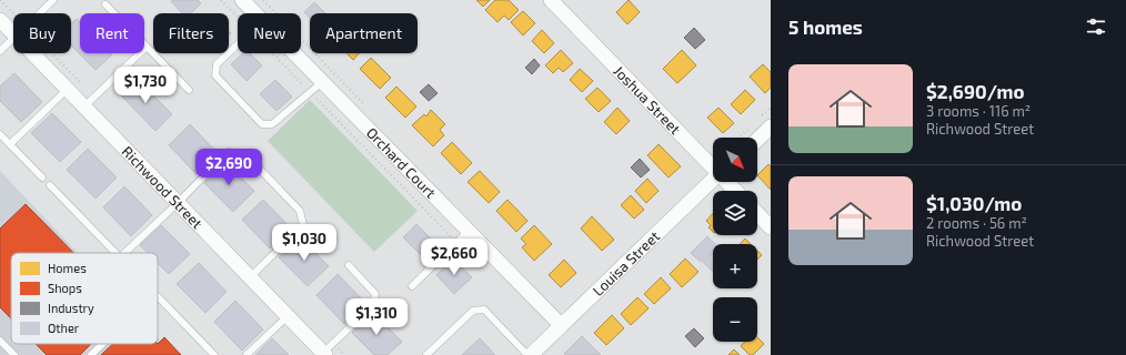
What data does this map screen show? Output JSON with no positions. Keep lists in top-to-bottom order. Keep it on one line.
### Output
{"streets":{"street":["Joshua Street","Orchard Court","Richwood Street","Louisa Street"]},"crossings":[["Orchard Court","Louisa Street"]],"legend":["Homes","Shops","Industry","Other"],"north":"bottom right","page":{"heading":"5 homes","chip":["Buy","Rent","Filters","New","Apartment"],"list":[{"name":"$2,690/mo","note":"3 rooms · 116 m² · Richwood Street"},{"name":"$1,030/mo","note":"2 rooms · 56 m² · Richwood Street"}],"price":["$1,730","$2,690","$1,030","$2,660","$1,310"],"map_buttons":["+","−"]}}
